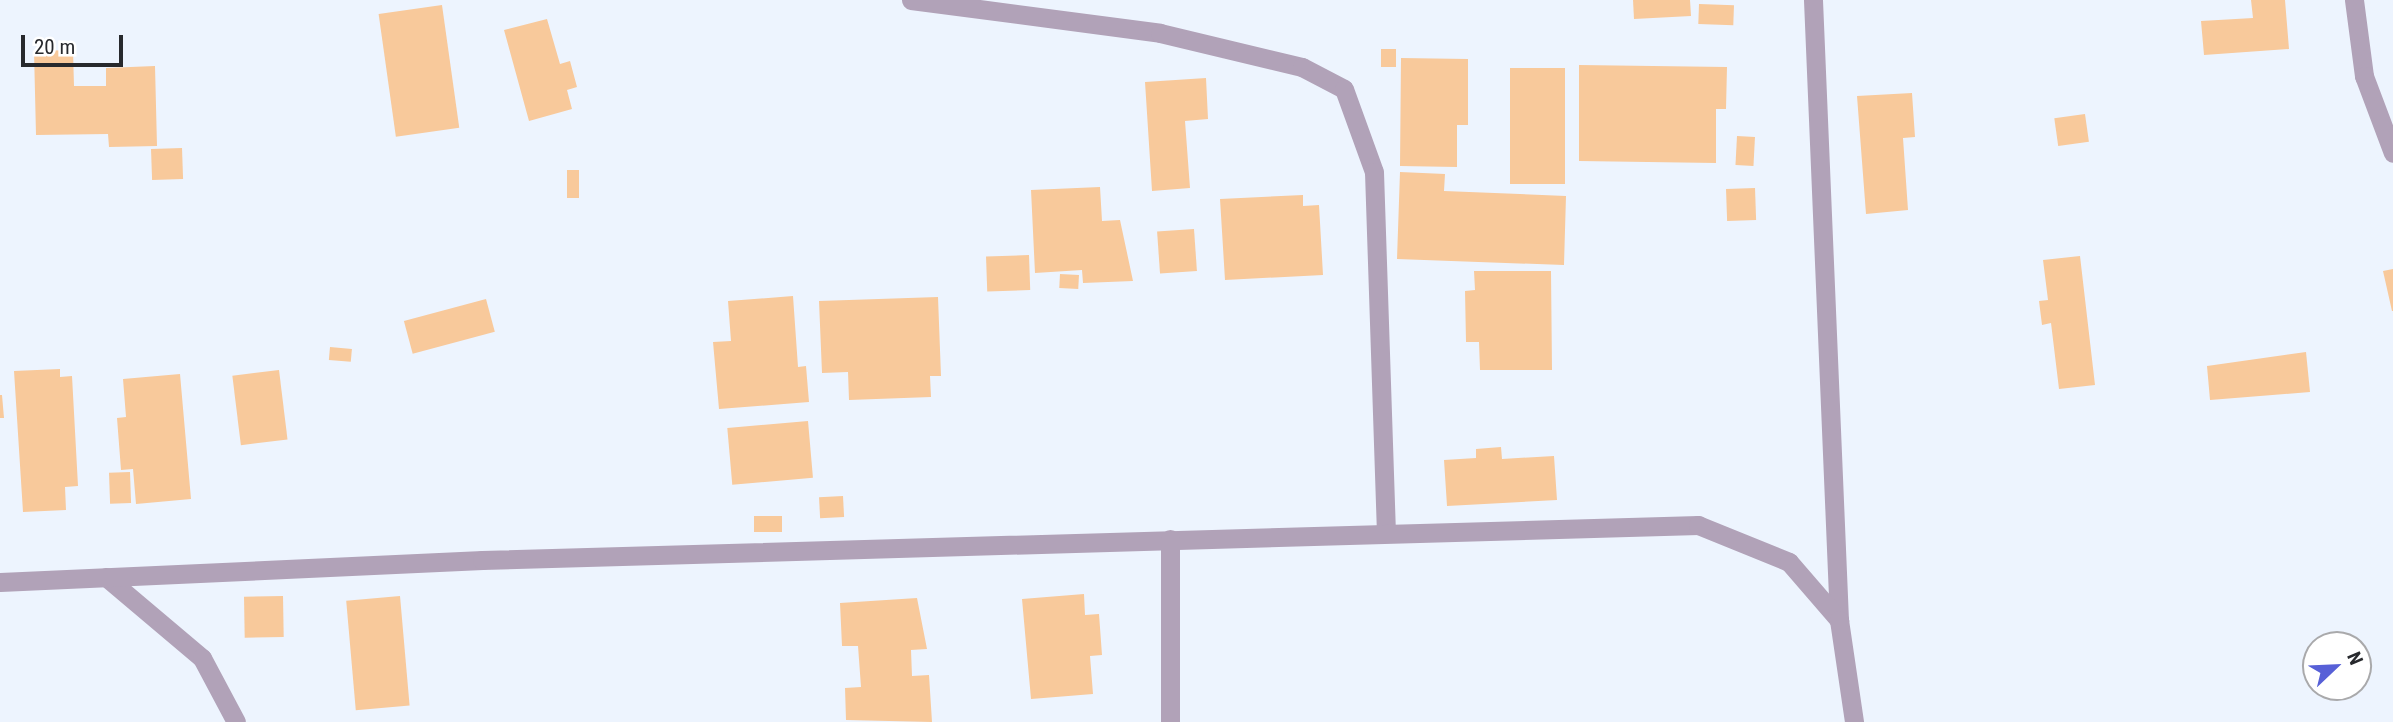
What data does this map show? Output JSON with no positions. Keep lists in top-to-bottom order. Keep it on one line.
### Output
{"scale_bar":"20 m","north":"top right"}
